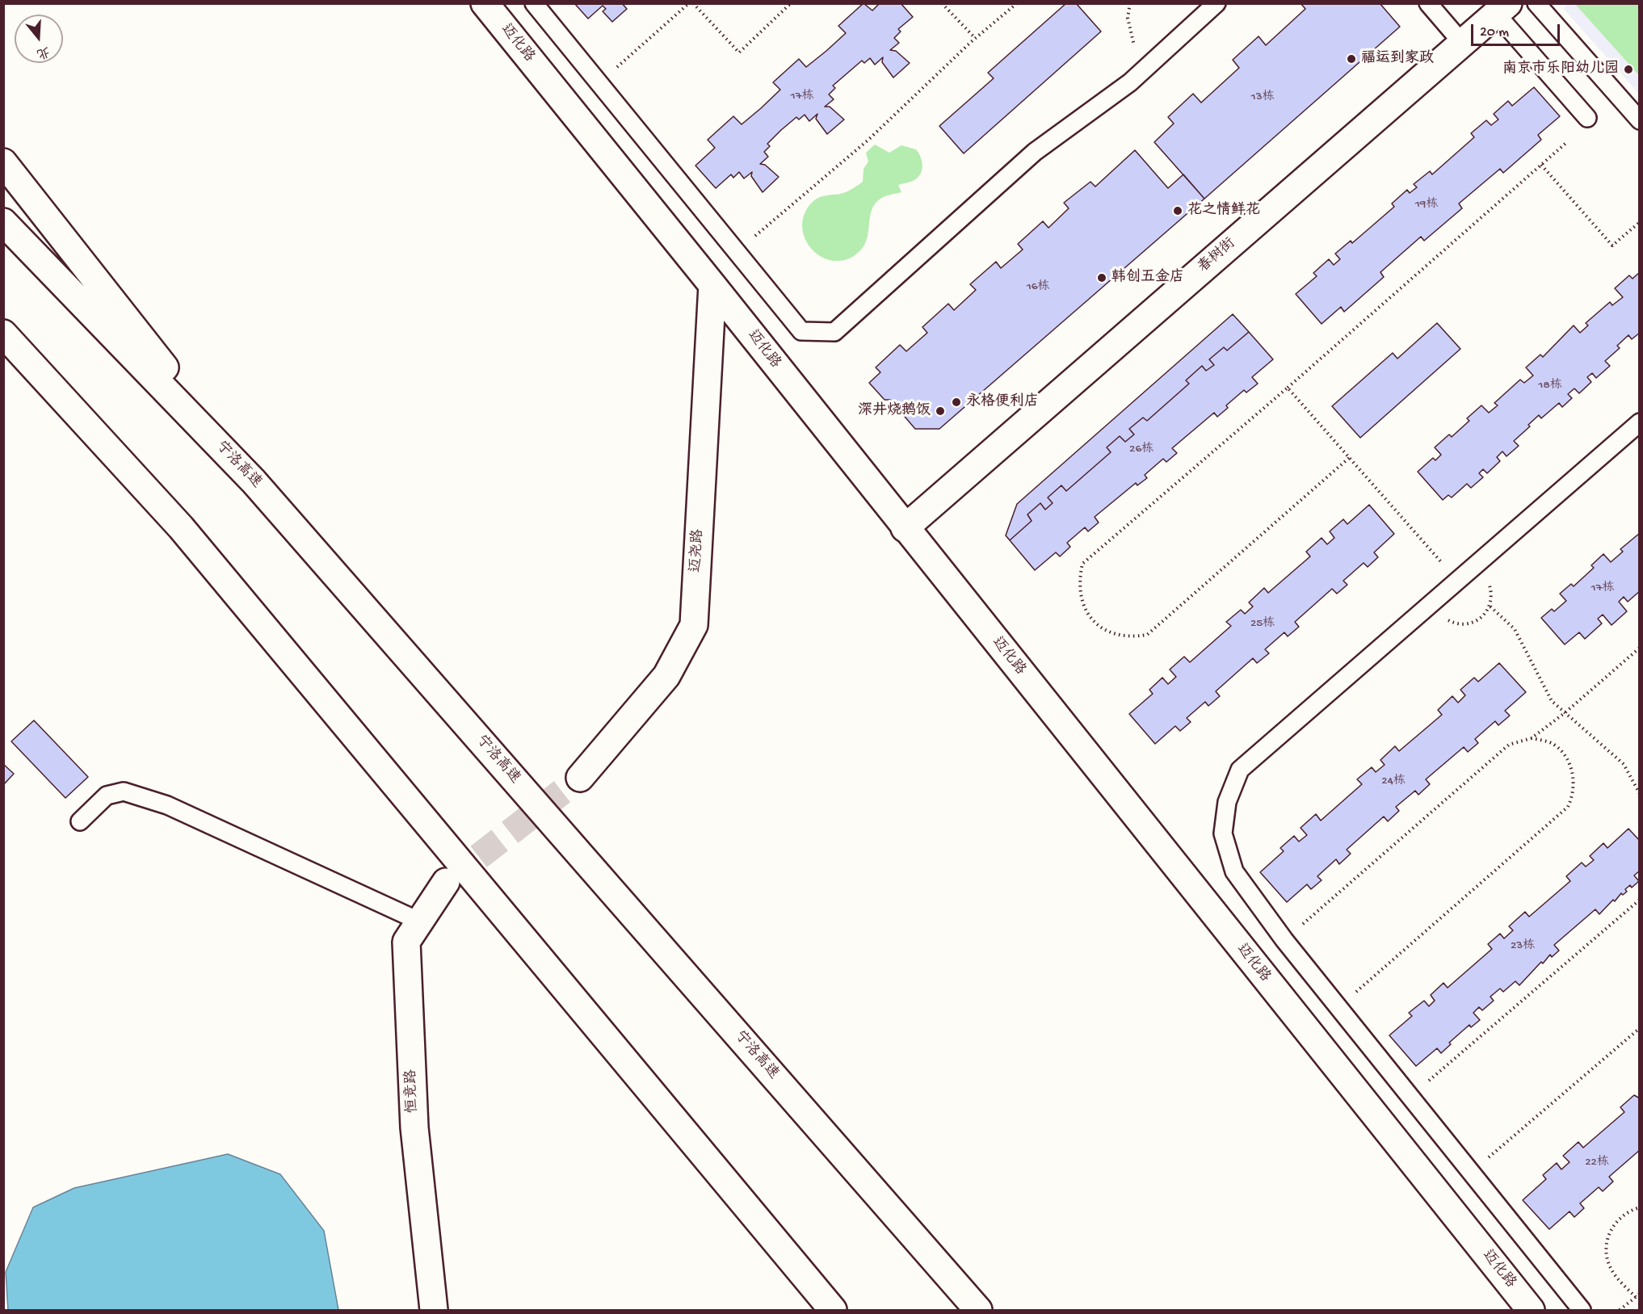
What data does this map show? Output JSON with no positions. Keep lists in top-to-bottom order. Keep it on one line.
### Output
{"streets":{"main road":["迈化路","春树街","宁洛高速","迈尧路","恒竞路"]},"crossings":[["迈化路","春树街"],["迈化路","迈尧路"]],"places":["福运到家政","南京市乐阳幼儿园","花之情鲜花","韩创五金店","永格便利店","深井烧鹅饭"],"house_numbers":["17栋","13栋","19栋","16栋","18栋","26栋","17栋","25栋","24栋","23栋","22栋"],"scale_bar":"20 m","north":"bottom"}
